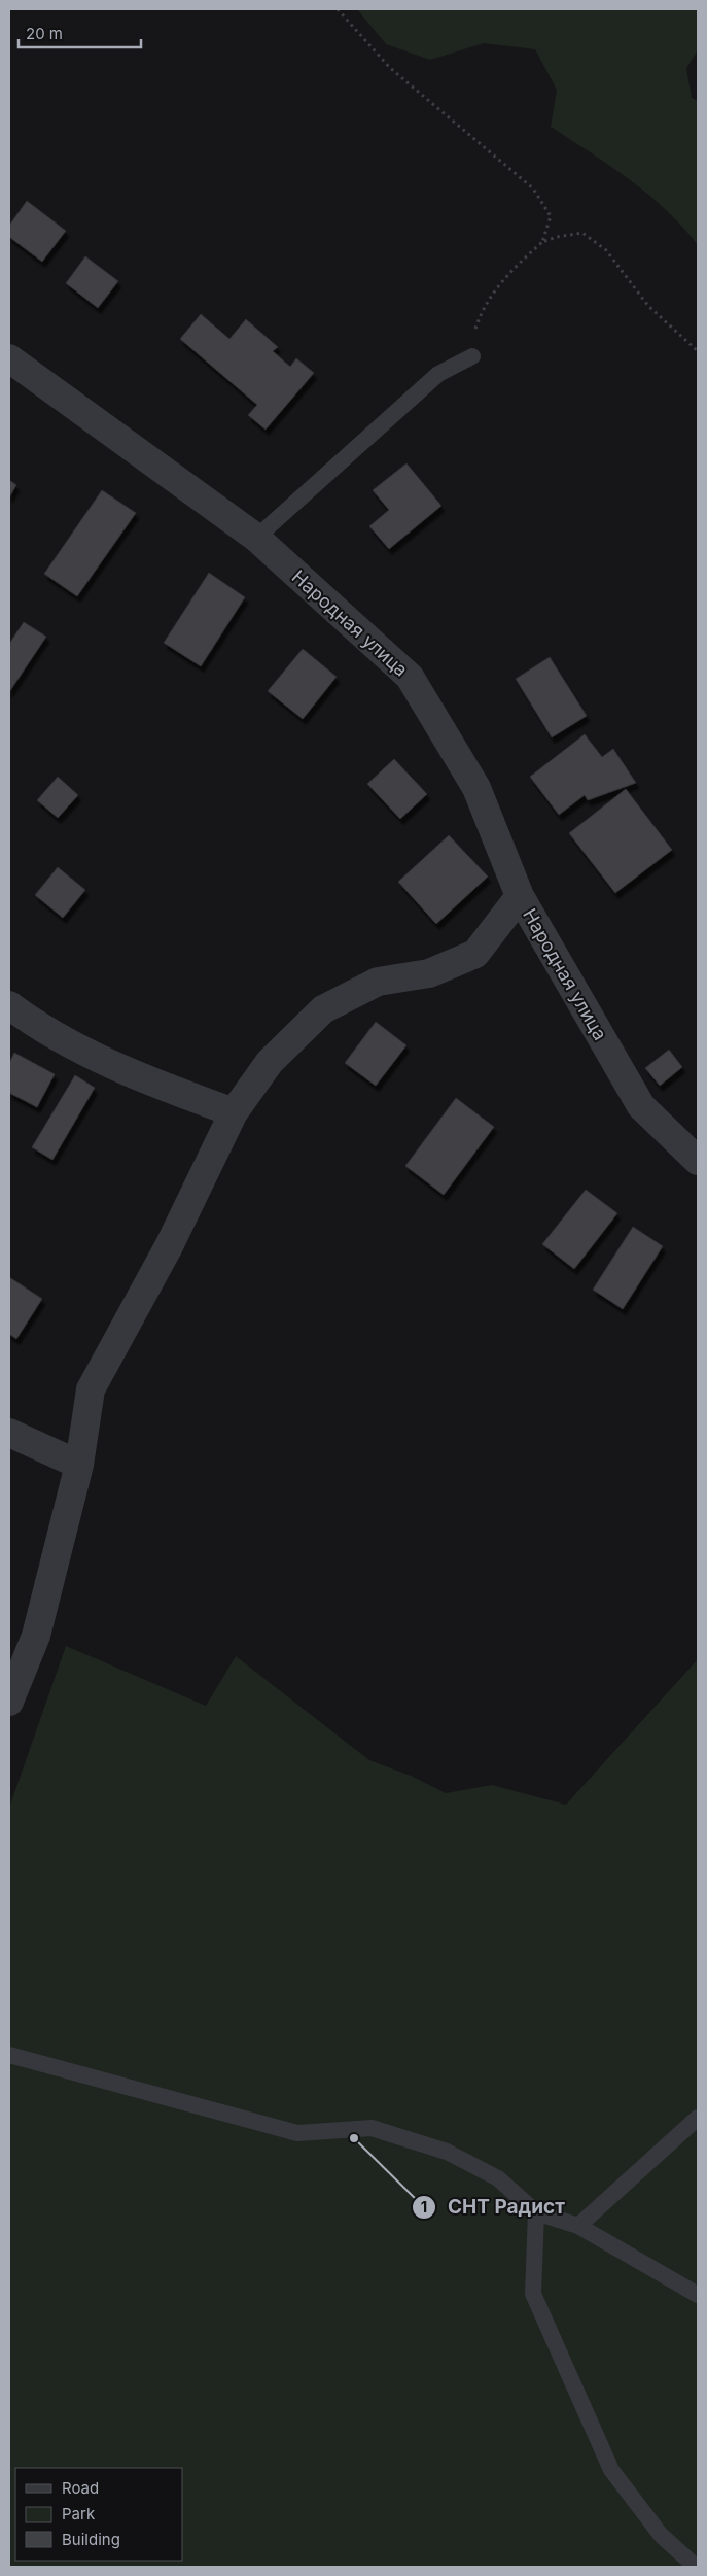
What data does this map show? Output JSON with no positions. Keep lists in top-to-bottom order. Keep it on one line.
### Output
{"streets":{"street":["Народная улица"]},"places":["СНТ Радист"],"legend":["Road","Park","Building"],"scale_bar":"20 m"}
